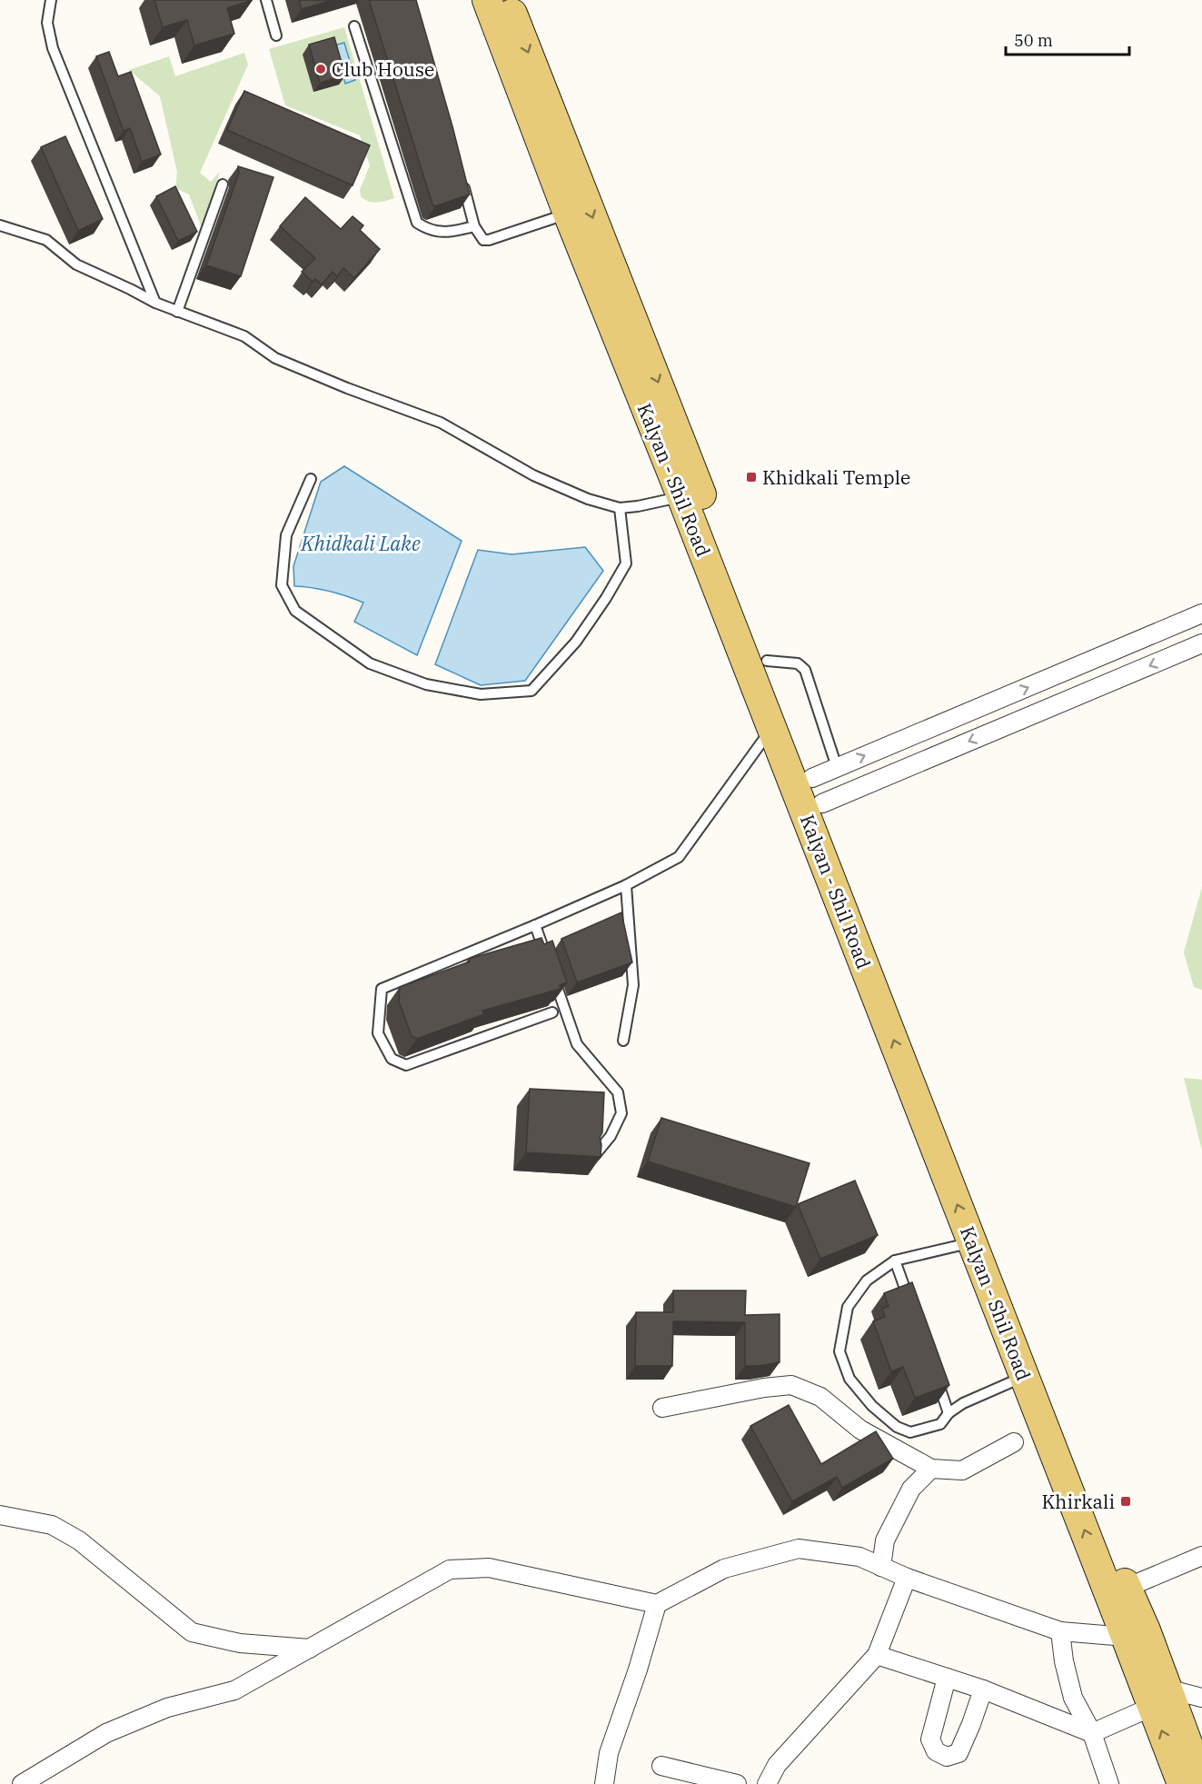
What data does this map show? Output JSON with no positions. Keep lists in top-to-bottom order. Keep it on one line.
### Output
{"streets":{"main road":["Kalyan - Shil Road"]},"water":["Khidkali Lake"],"places":{"other":["Club House"],"transit":["Khidkali Temple","Khirkali"]},"scale_bar":"50 m"}
